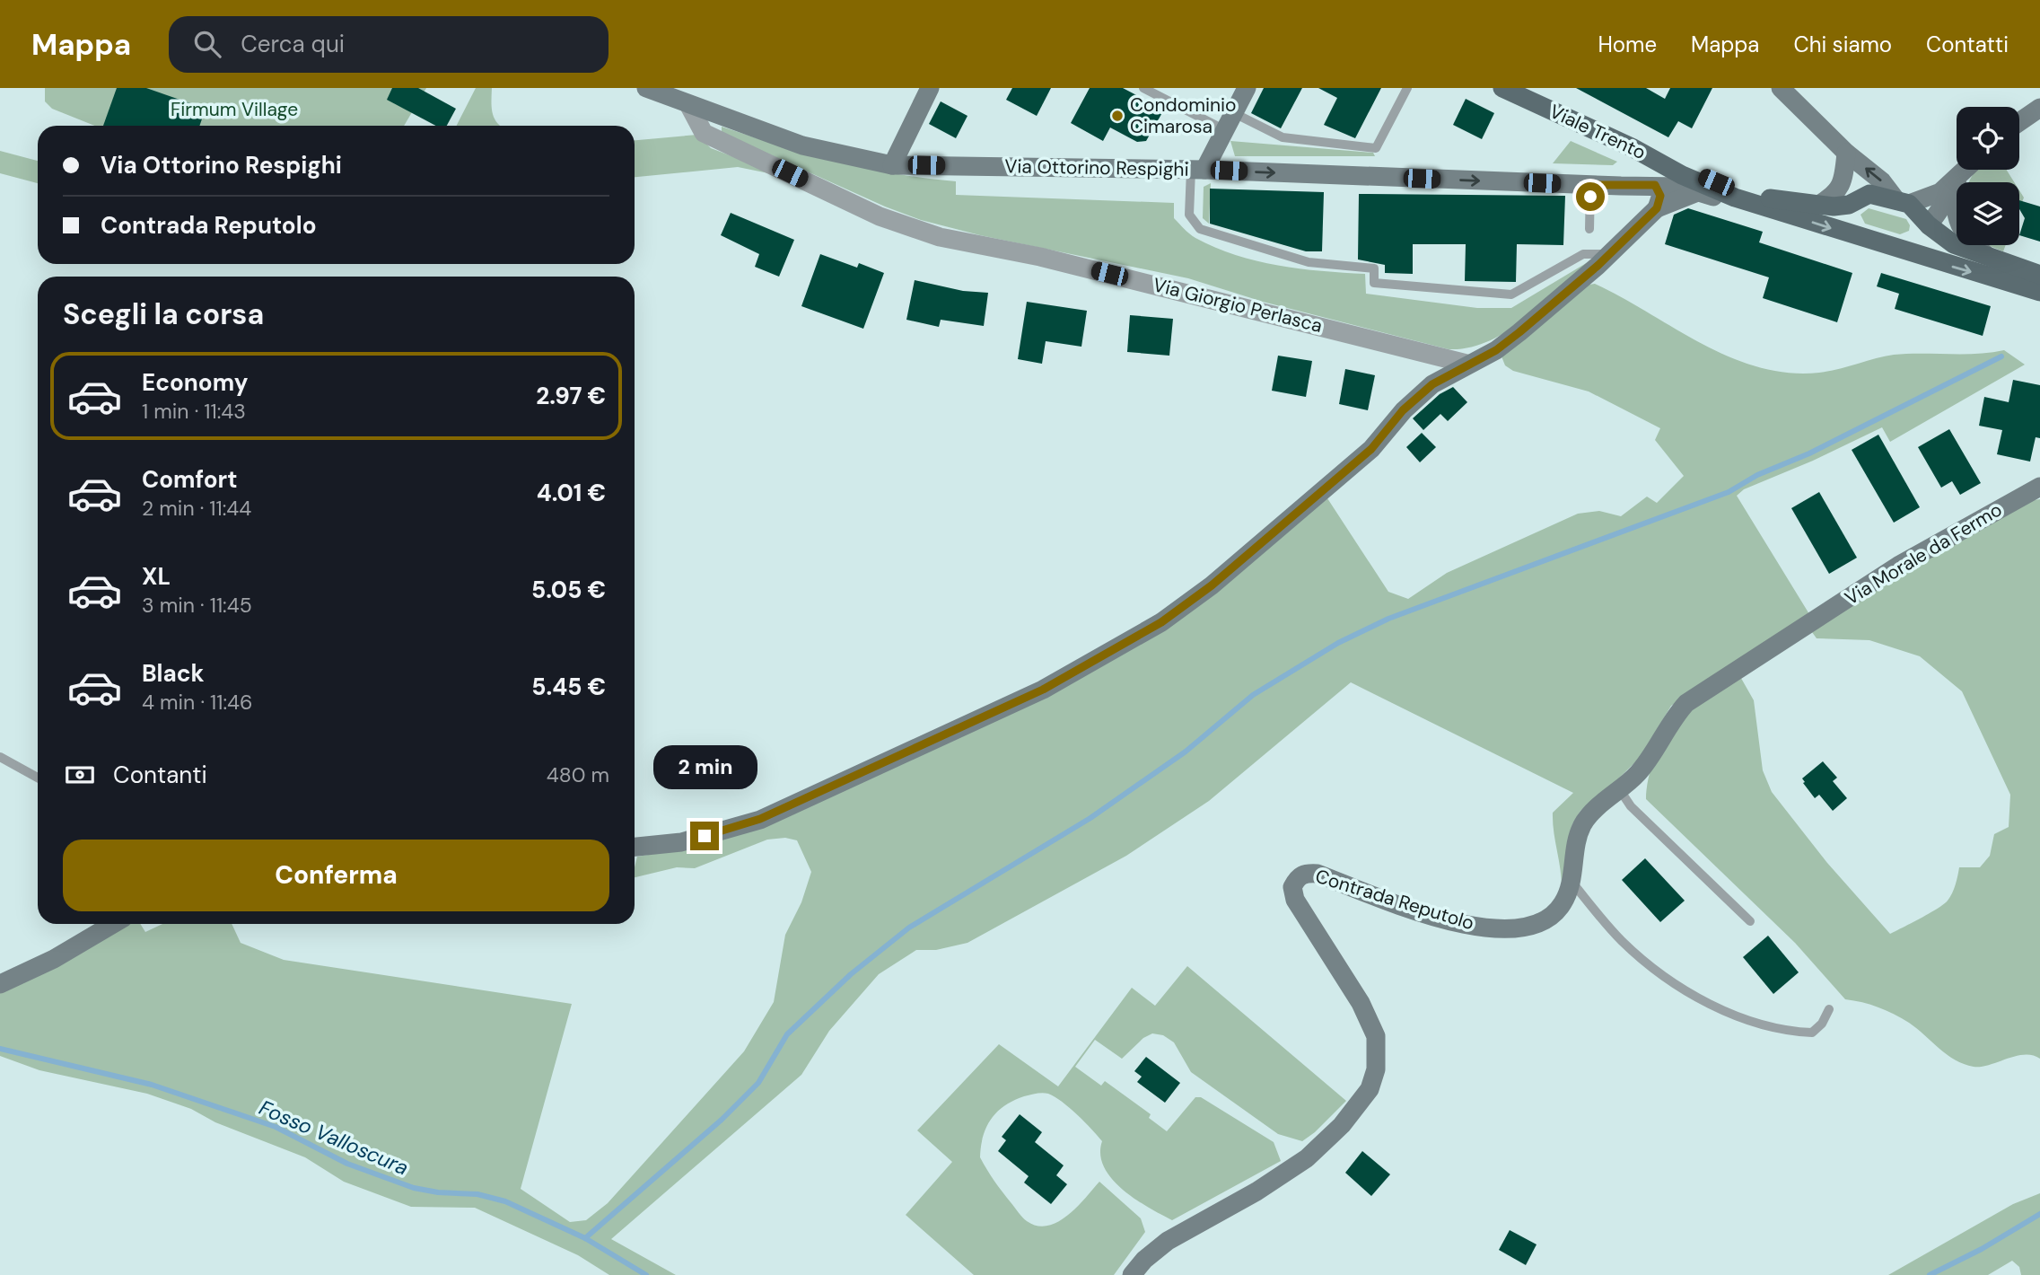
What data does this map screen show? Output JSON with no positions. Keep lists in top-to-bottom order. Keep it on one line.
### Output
{"streets":{"main road":["Viale Trento"],"street":["Via Ottorino Respighi","Via Giorgio Perlasca","Via Morale da Fermo","Contrada Reputolo"]},"crossings":[["Viale Trento","Via Ottorino Respighi"],["Via Ottorino Respighi","Via Giorgio Perlasca"],["Via Morale da Fermo","Contrada Reputolo"]],"water":["Fosso Valloscura"],"parks":["Firmum Village"],"places":["Condominio Cimarosa"],"page":{"header":"Mappa","search":"Cerca qui","nav":["Home","Mappa","Chi siamo","Contatti"],"banner":["Via Ottorino Respighi","Contrada Reputolo"],"heading":"Scegli la corsa","list":[{"name":"Economy","note":"1 min · 11:43","value":"2.97 €"},{"name":"Comfort","note":"2 min · 11:44","value":"4.01 €"},{"name":"XL","note":"3 min · 11:45","value":"5.05 €"},{"name":"Black","note":"4 min · 11:46","value":"5.45 €"}],"pay":["Contanti","480 m"],"bubble":"2 min","buttons":"Conferma"}}
